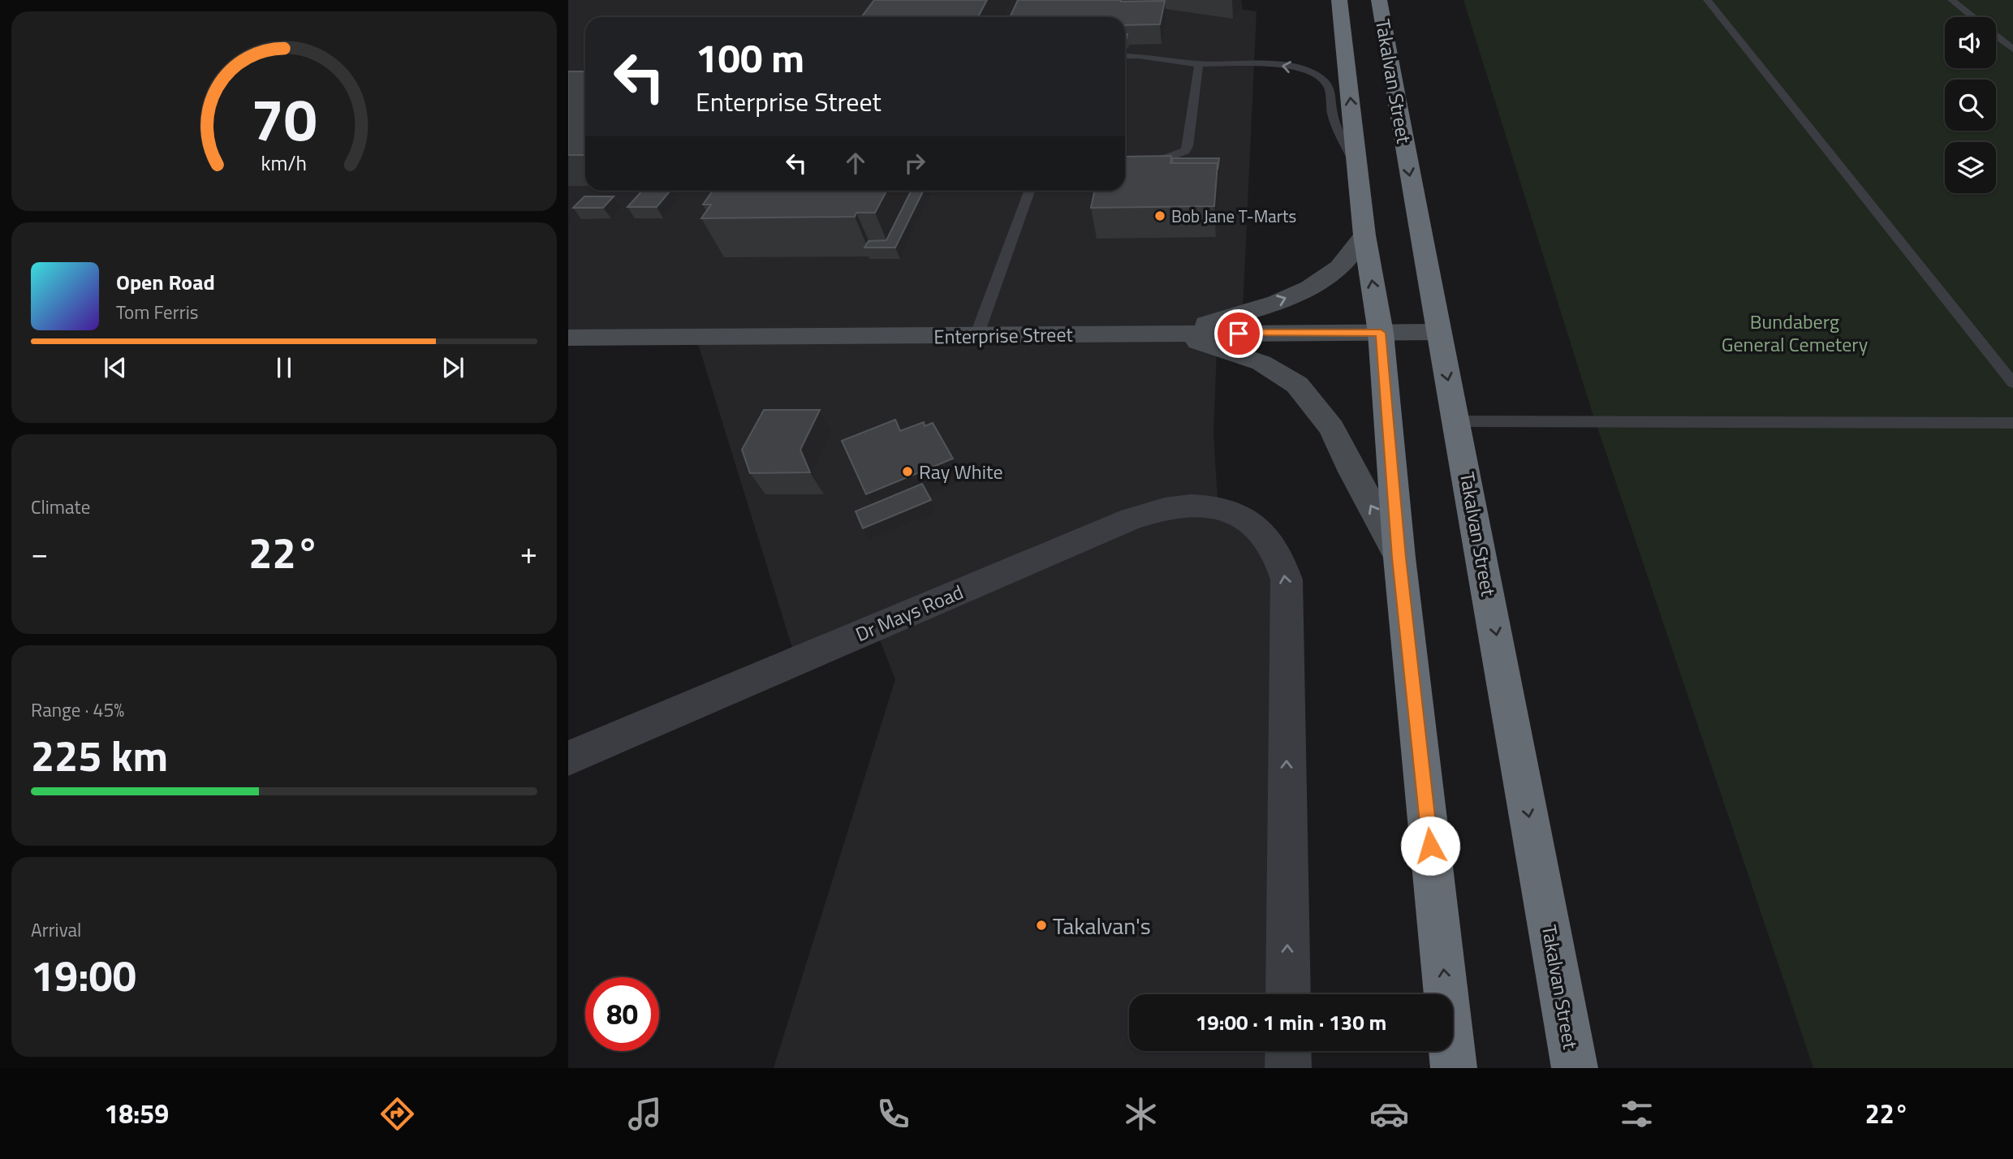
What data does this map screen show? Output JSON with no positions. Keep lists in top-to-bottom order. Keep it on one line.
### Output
{"streets":{"highway":["Takalvan Street"],"street":["Enterprise Street","Dr Mays Road"]},"crossings":[["Takalvan Street","Enterprise Street"]],"parks":["Bundaberg General Cemetery"],"places":["Bob Jane T-Marts","Ray White","Takalvan's"],"page":{"turn":["100 m","Enterprise Street"],"song":["Open Road","Tom Ferris"],"tile":["Climate",["Range · 45%","225 km"],["Arrival","19:00"]],"heat":["−","22°","+"],"limit":"80","trip":"19:00 · 1 min · 130 m","tabs":["18:59","22°"],"gauge":["70","km/h"]}}
